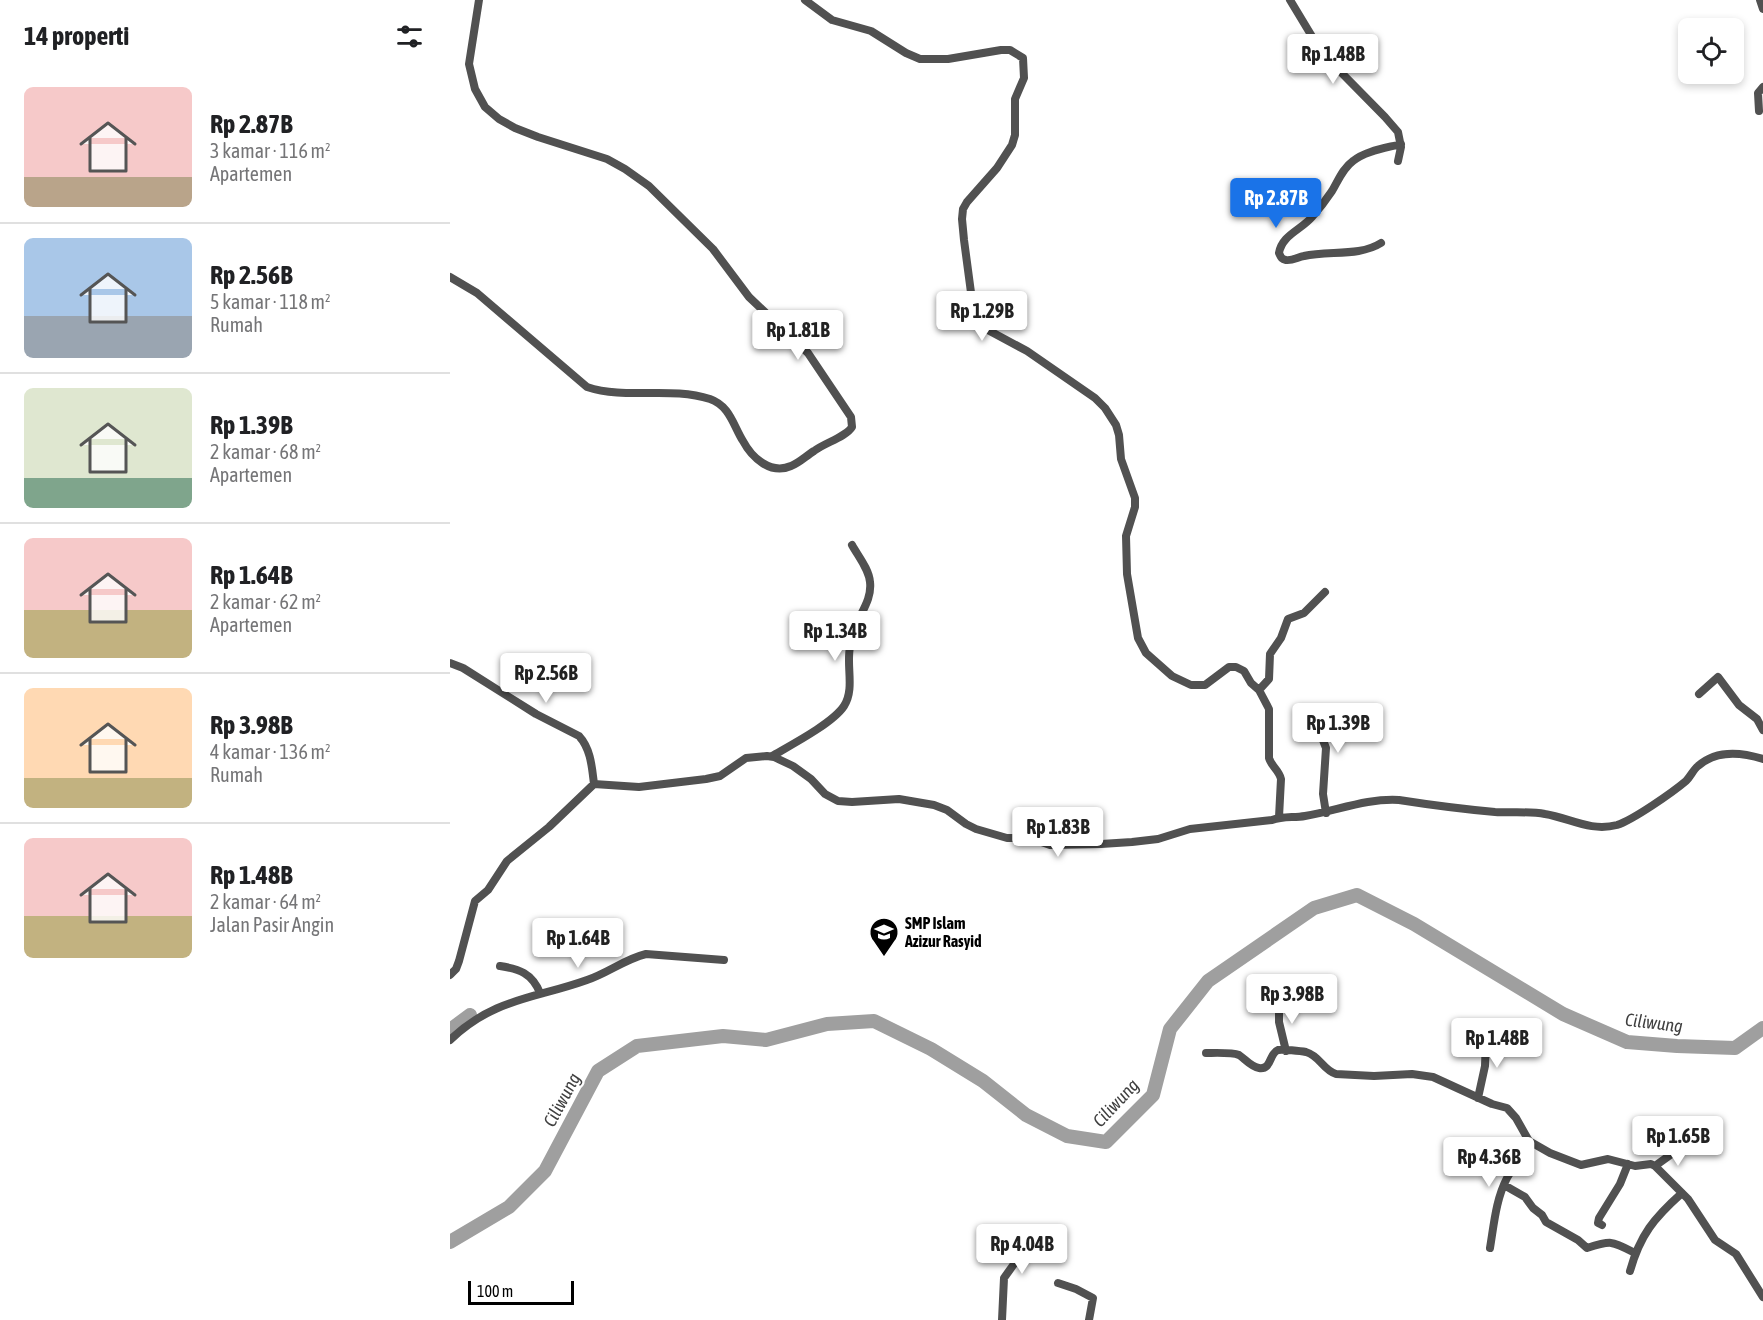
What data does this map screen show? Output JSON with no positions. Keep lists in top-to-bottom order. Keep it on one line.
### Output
{"water":["Ciliwung"],"places":{"school or university":["SMP Islam Azizur Rasyid"]},"scale_bar":"100 m","page":{"heading":"14 properti","price":["Rp 1.48B","Rp 2.87B","Rp 1.29B","Rp 1.81B","Rp 1.34B","Rp 2.56B","Rp 1.39B","Rp 1.83B","Rp 1.64B","Rp 3.98B","Rp 1.48B","Rp 1.65B","Rp 4.36B","Rp 4.04B"],"list":[{"name":"Rp 2.87B","note":"3 kamar · 116 m² · Apartemen"},{"name":"Rp 2.56B","note":"5 kamar · 118 m² · Rumah"},{"name":"Rp 1.39B","note":"2 kamar · 68 m² · Apartemen"},{"name":"Rp 1.64B","note":"2 kamar · 62 m² · Apartemen"},{"name":"Rp 3.98B","note":"4 kamar · 136 m² · Rumah"},{"name":"Rp 1.48B","note":"2 kamar · 64 m² · Jalan Pasir Angin"}],"scale":"100 m"}}
